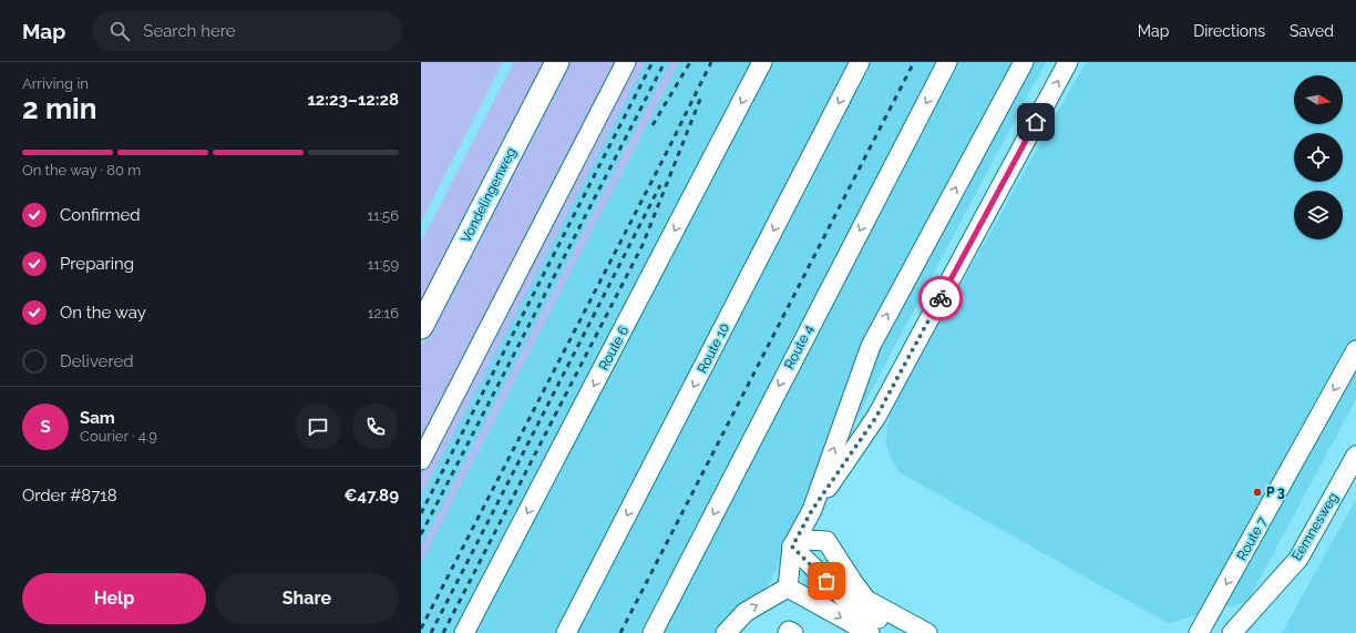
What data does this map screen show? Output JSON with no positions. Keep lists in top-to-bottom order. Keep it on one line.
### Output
{"streets":{"main road":["Vondelingenweg"],"lane":["Route 4","Route 6","Route 10","Eemnesweg","Route 7"]},"one_way":["Route 7"],"places":["P 3"],"north":"right","page":{"header":"Map","search":"Search here","nav":["Map","Directions","Saved"],"heading":["2 min","Arriving in","12:23–12:28"],"panel":["Sam","Courier · 4.9","Order #8718","€47.89"],"bar":"On the way · 80 m","list":[["Confirmed","11:56"],["Preparing","11:59"],["On the way","12:16"],"Delivered"],"round":"S","buttons":["Help","Share"]}}
